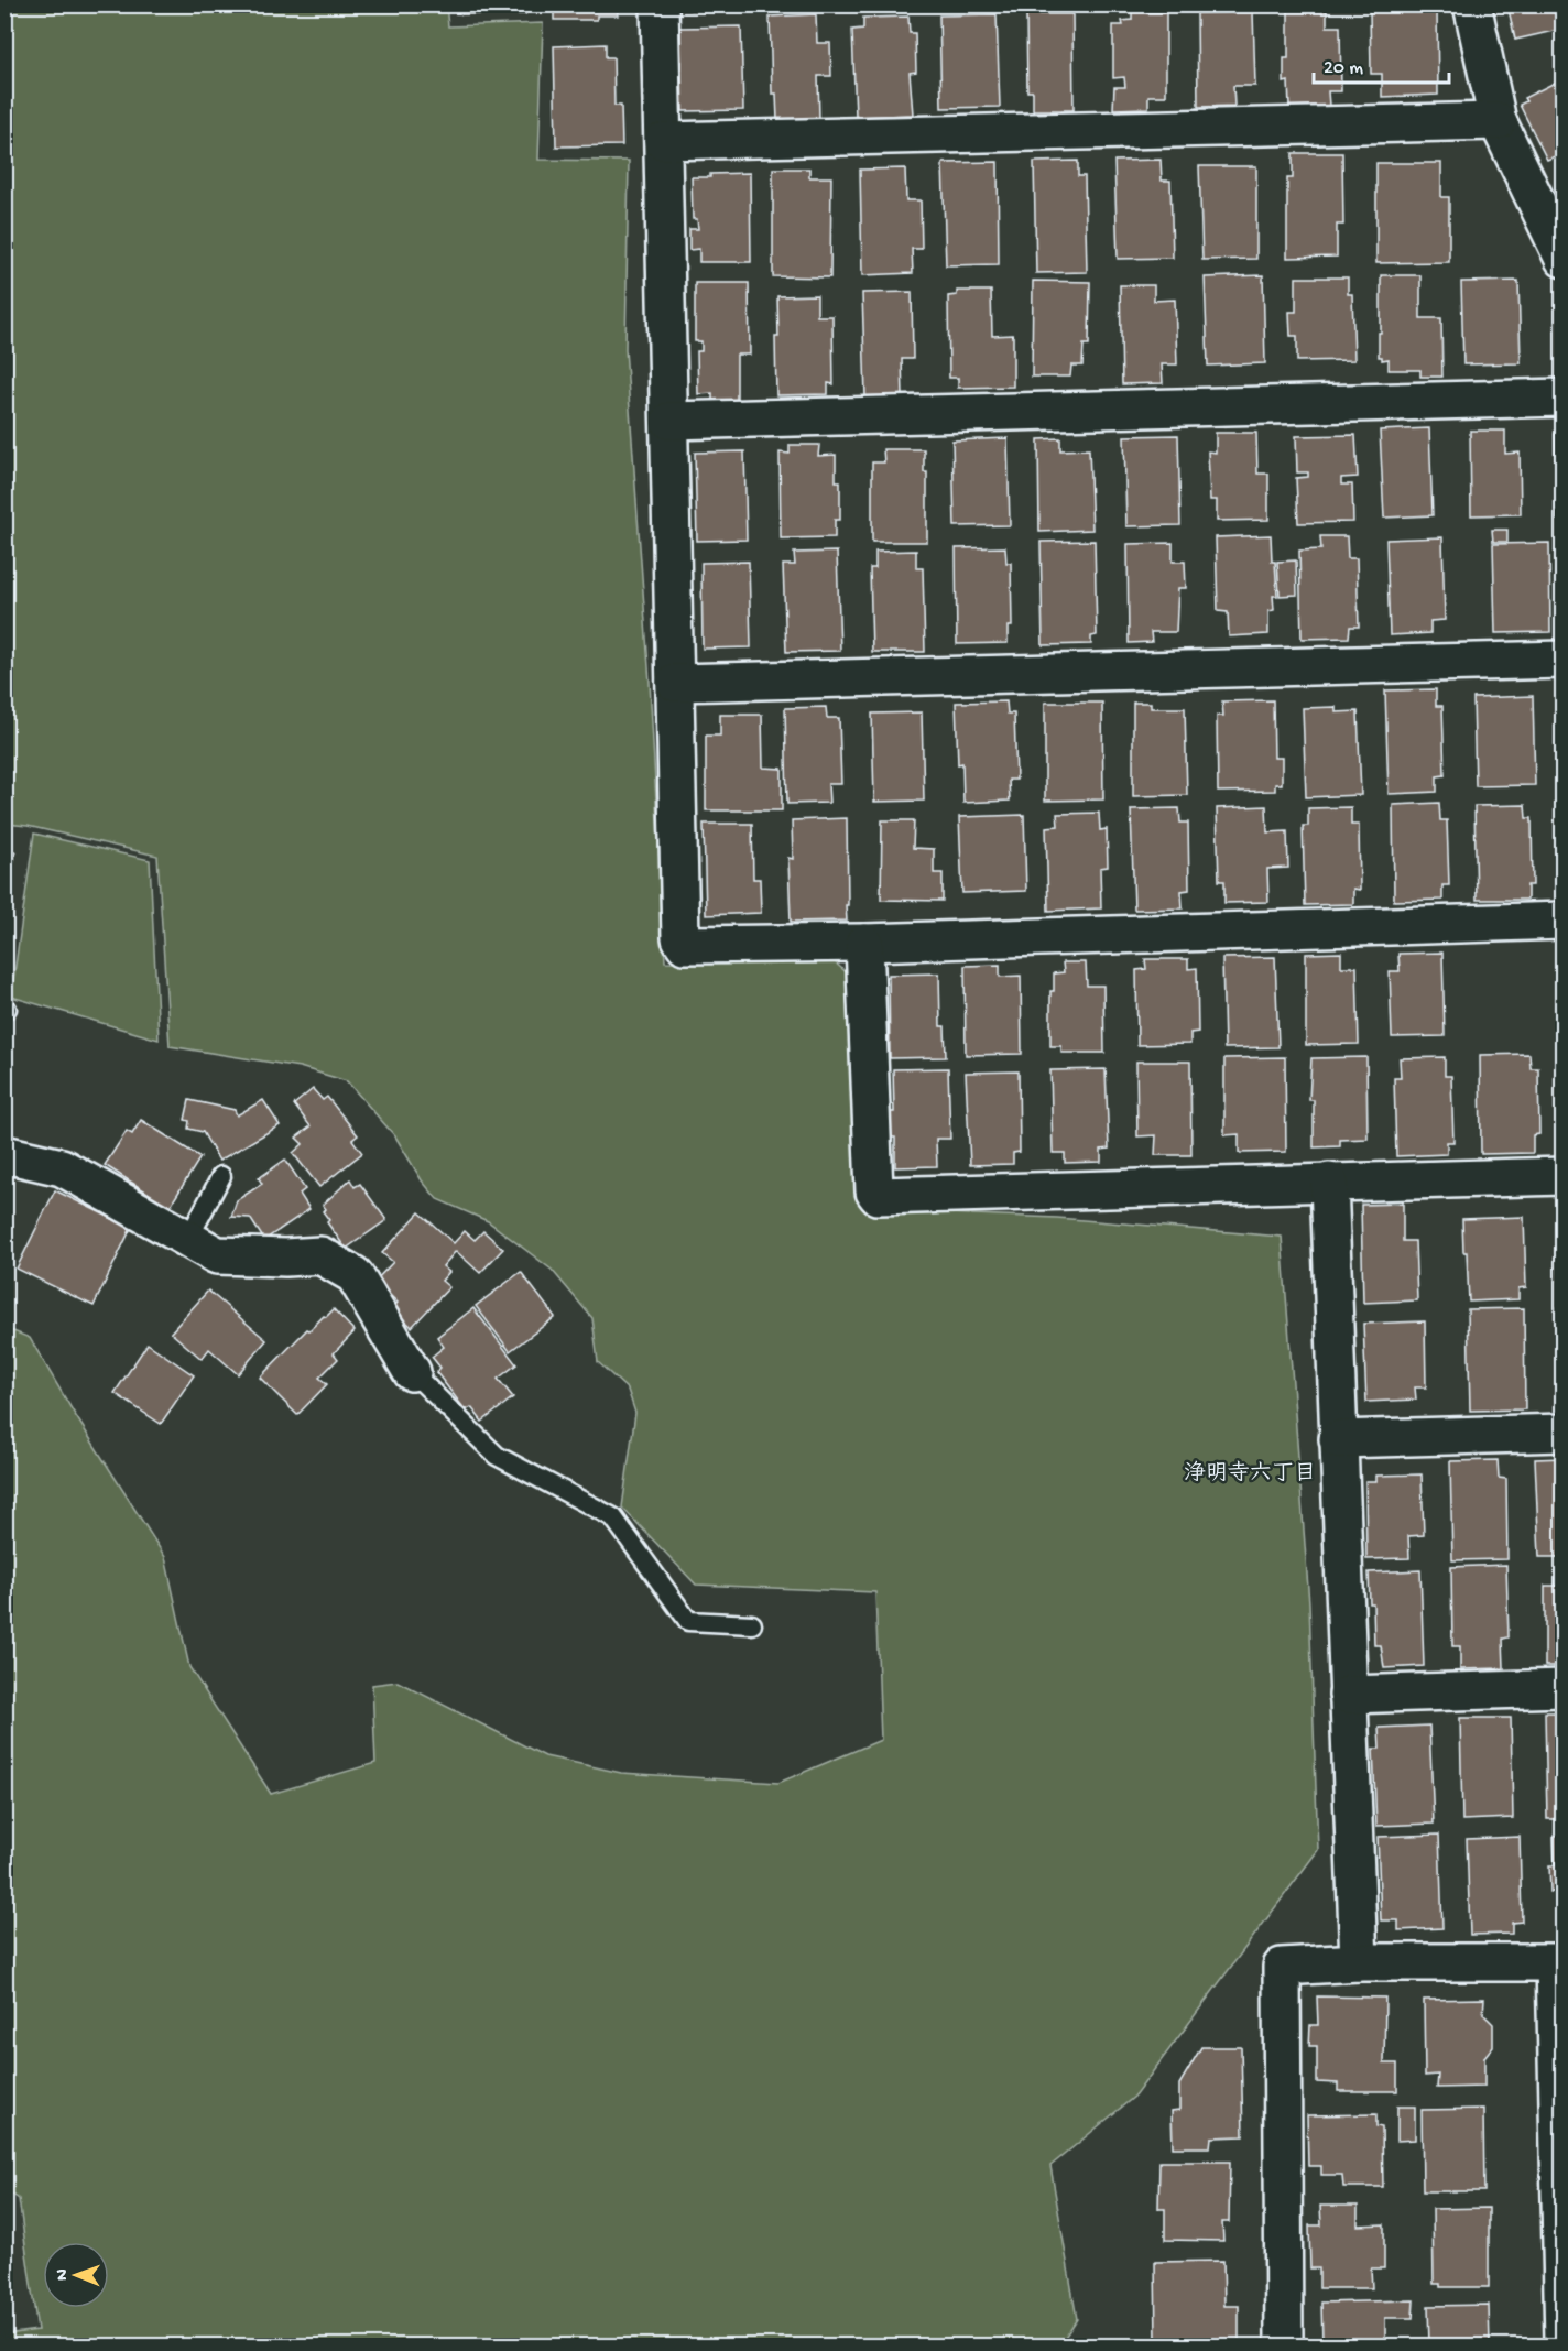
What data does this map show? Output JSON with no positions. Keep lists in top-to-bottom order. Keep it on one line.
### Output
{"districts":["浄明寺六丁目"],"scale_bar":"20 m","north":"left"}
